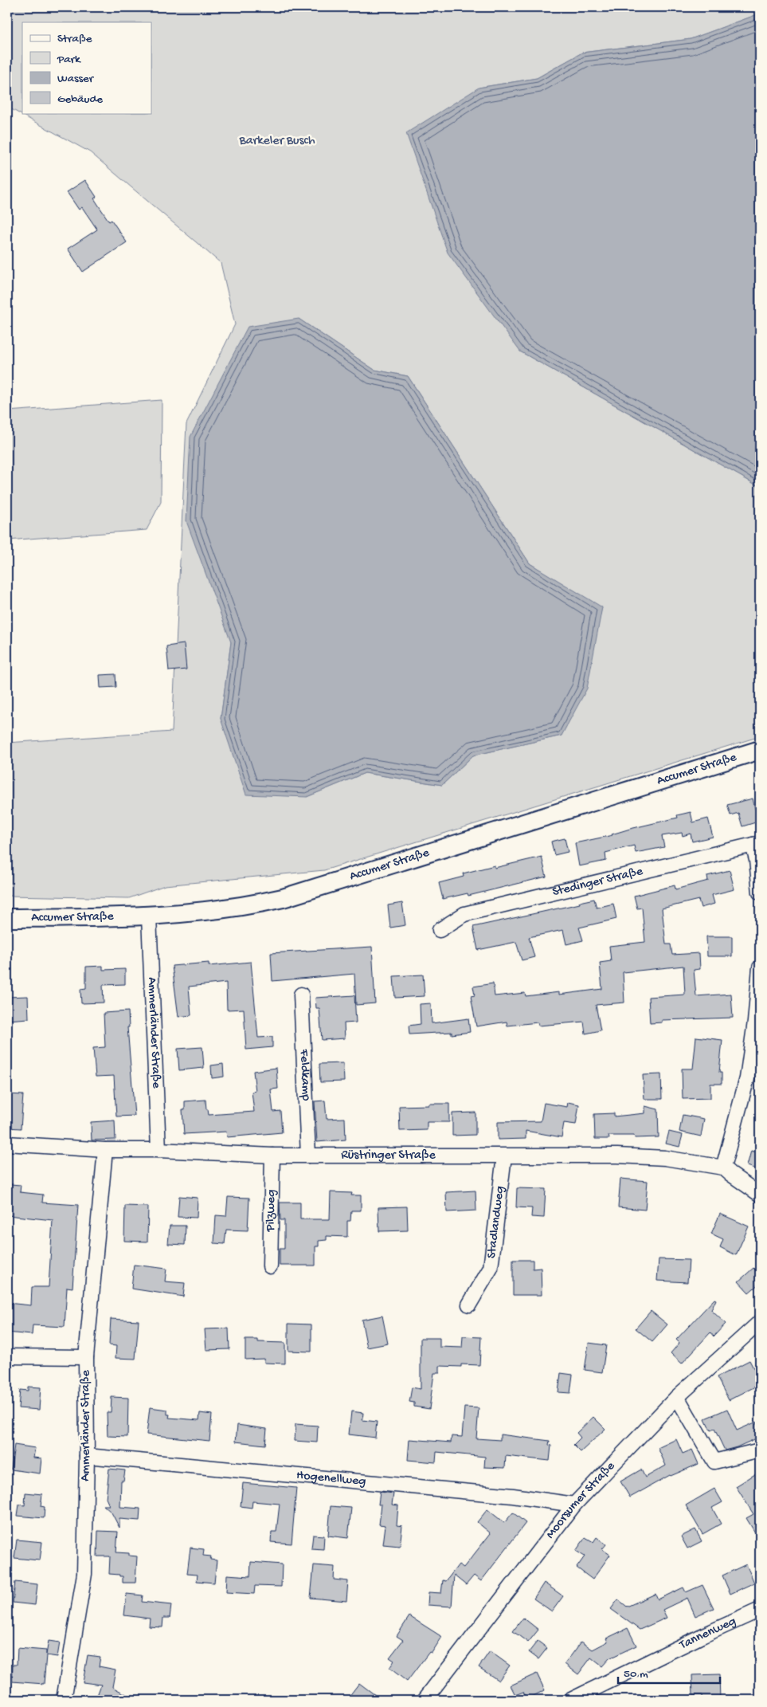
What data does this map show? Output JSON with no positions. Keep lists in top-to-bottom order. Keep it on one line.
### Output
{"streets":{"street":["Accumer Straße","Stedinger Straße","Ammerländer Straße","Feldkamp","Rüstringer Straße","Pilzweg","Stadlandweg","Hogenellweg","Moorsumer Straße","Tannenweg"]},"crossings":[["Accumer Straße","Ammerländer Straße"],["Ammerländer Straße","Rüstringer Straße"],["Ammerländer Straße","Hogenellweg"],["Feldkamp","Rüstringer Straße"],["Rüstringer Straße","Pilzweg"],["Rüstringer Straße","Stadlandweg"],["Hogenellweg","Moorsumer Straße"]],"parks":["Barkeler Busch"],"legend":["Straße","Park","Wasser","Gebäude"],"scale_bar":"50 m"}
